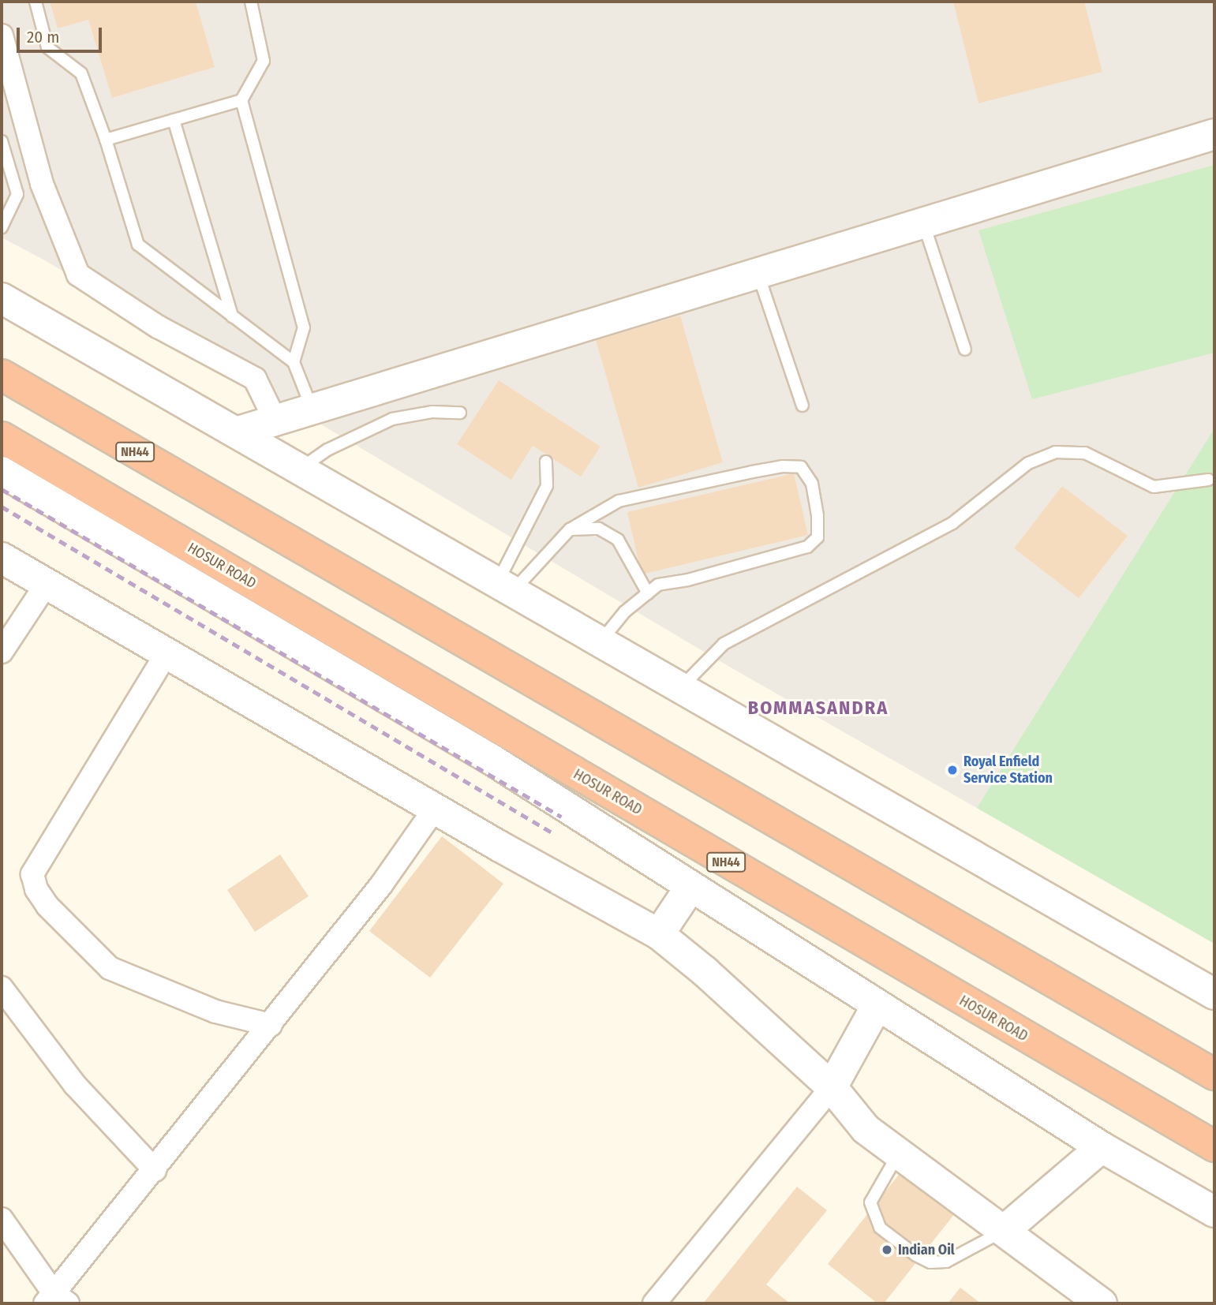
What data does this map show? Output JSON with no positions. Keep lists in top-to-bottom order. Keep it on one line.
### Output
{"streets":{"highway":["NH44","HOSUR ROAD"]},"districts":["BOMMASANDRA"],"places":["Royal Enfield Service Station","Indian Oil"],"scale_bar":"20 m"}
